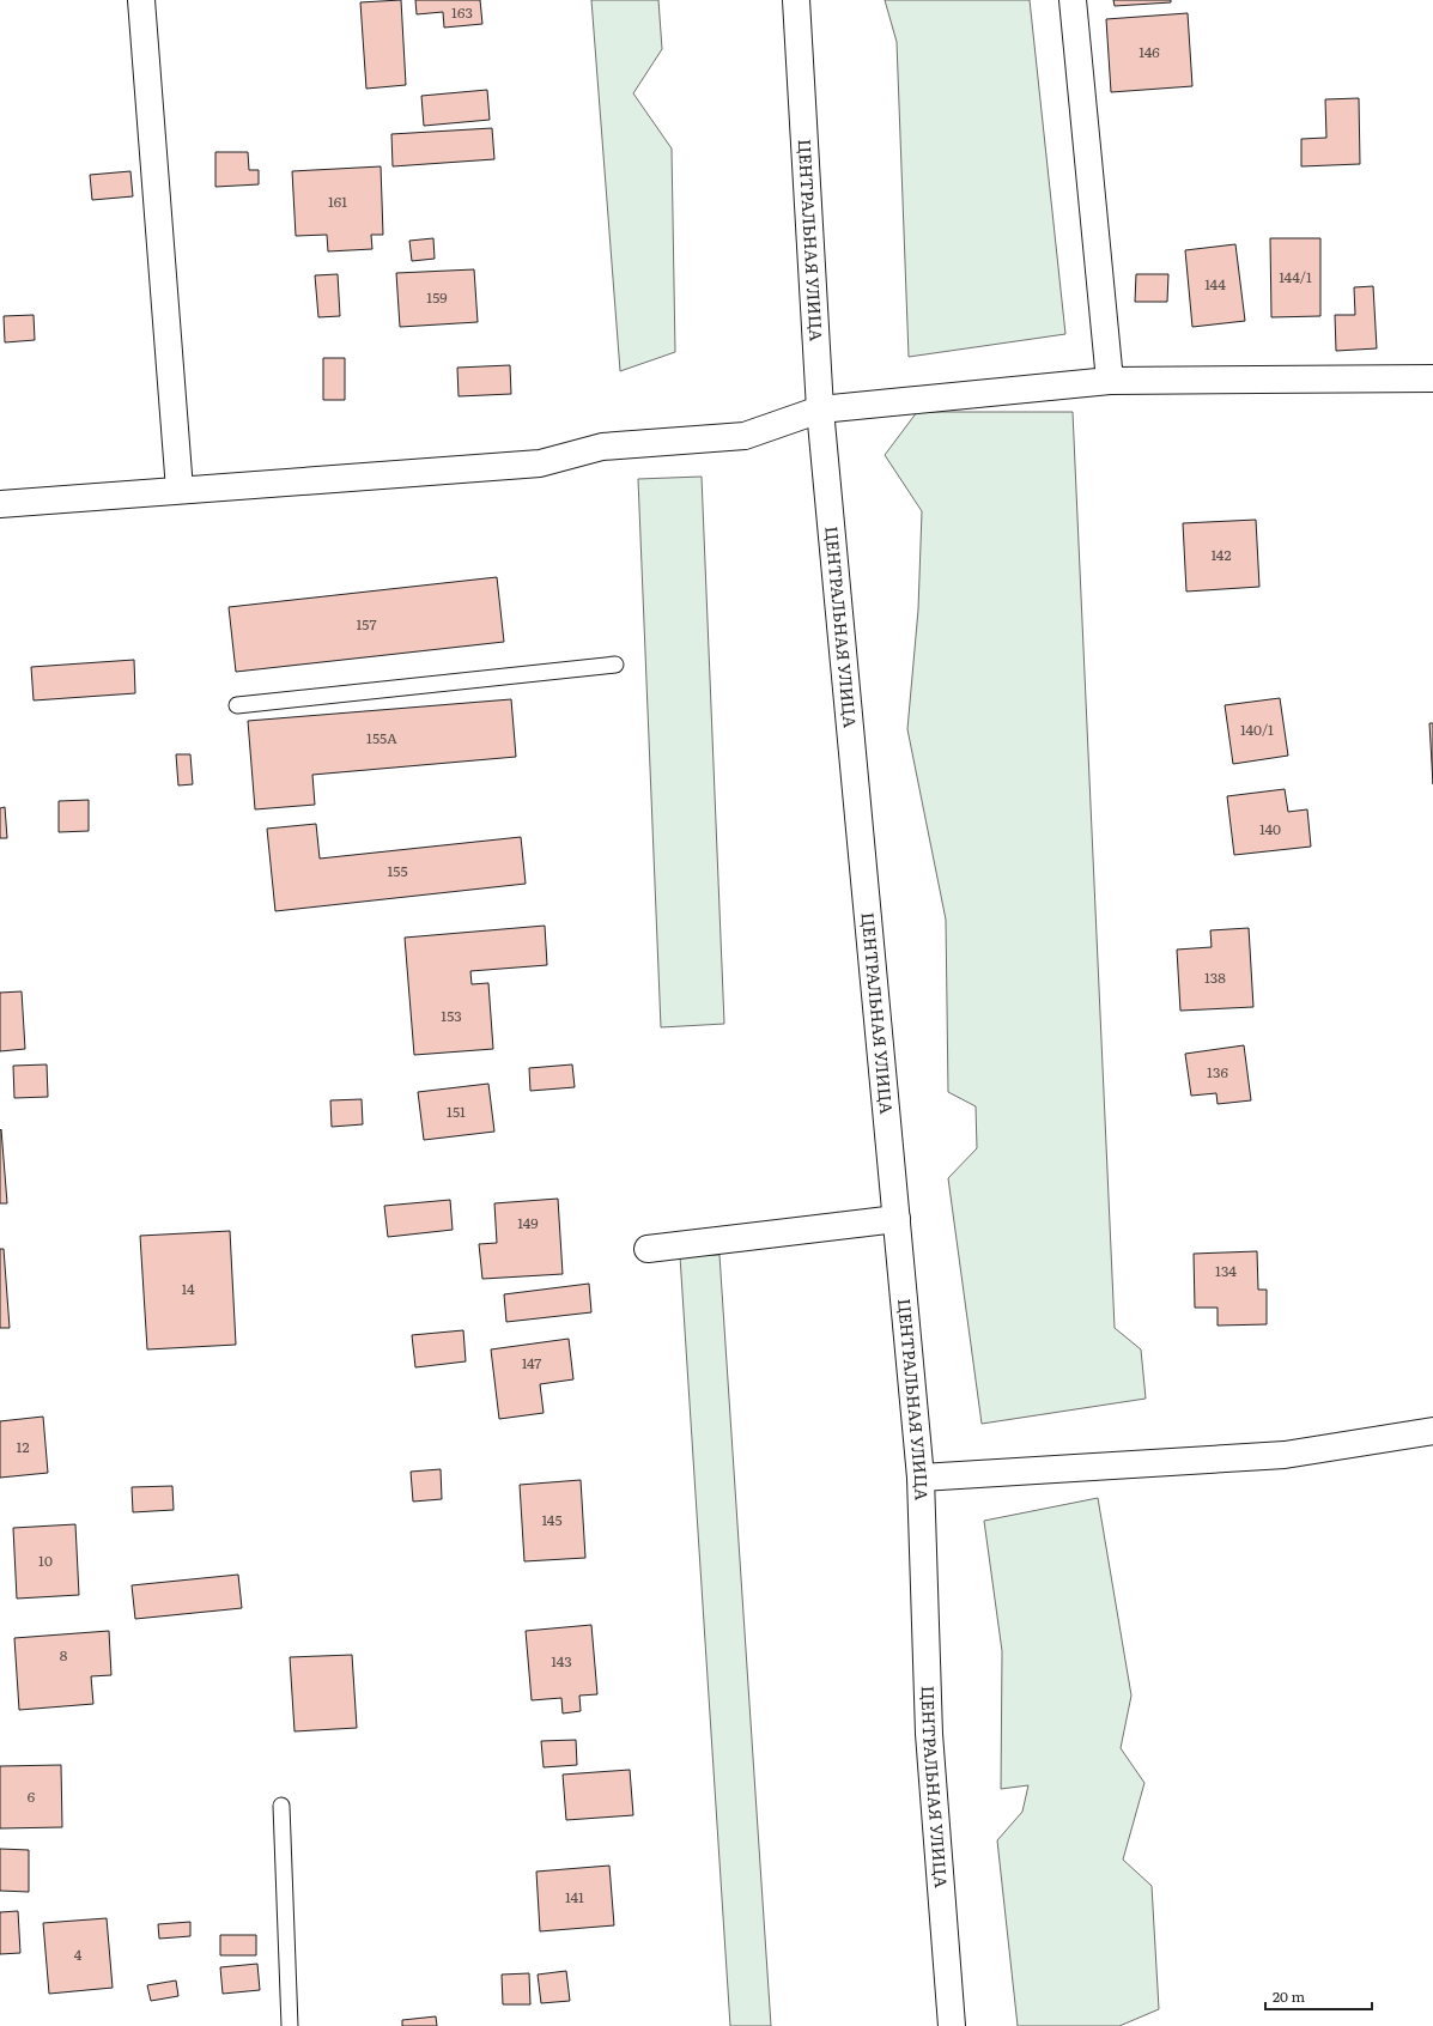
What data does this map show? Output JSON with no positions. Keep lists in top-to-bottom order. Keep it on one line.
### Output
{"streets":{"street":["ЦЕНТРАЛЬНАЯ УЛИЦА"]},"house_numbers":["163","146","161","144/1","144","159","142","157","140/1","155А","140","155","138","153","136","151","149","134","14","147","12","145","10","8","143","6","141","4"],"scale_bar":"20 m"}
